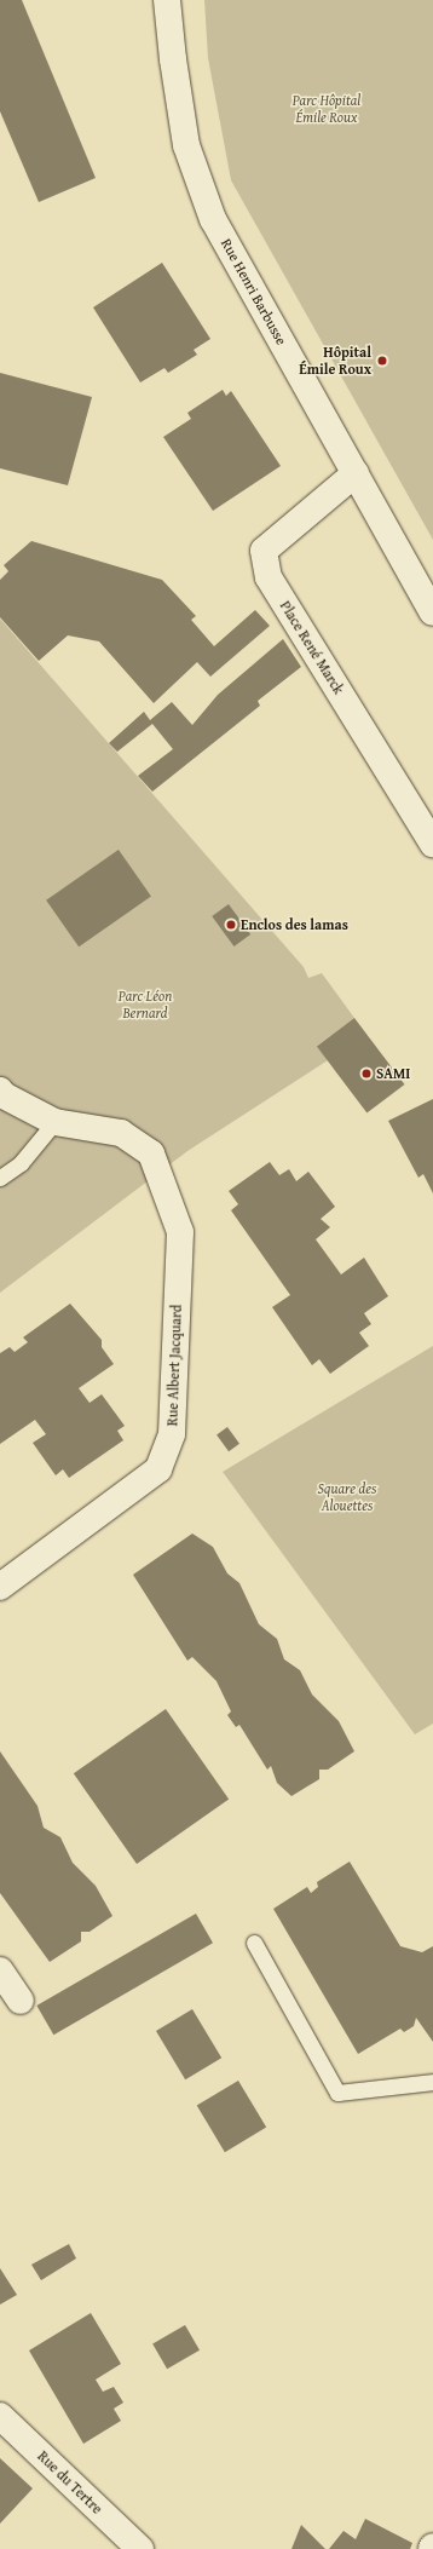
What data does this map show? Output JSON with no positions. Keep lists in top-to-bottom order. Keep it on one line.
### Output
{"streets":{"street":["Rue Henri Barbusse","Place René Marck","Rue Albert Jacquard","Rue du Tertre"]},"crossings":[["Rue Henri Barbusse","Place René Marck"]],"parks":["Parc Hôpital Émile Roux","Parc Léon Bernard","Square des Alouettes"],"places":["Hôpital Émile Roux","Enclos des lamas","SAMI"]}
